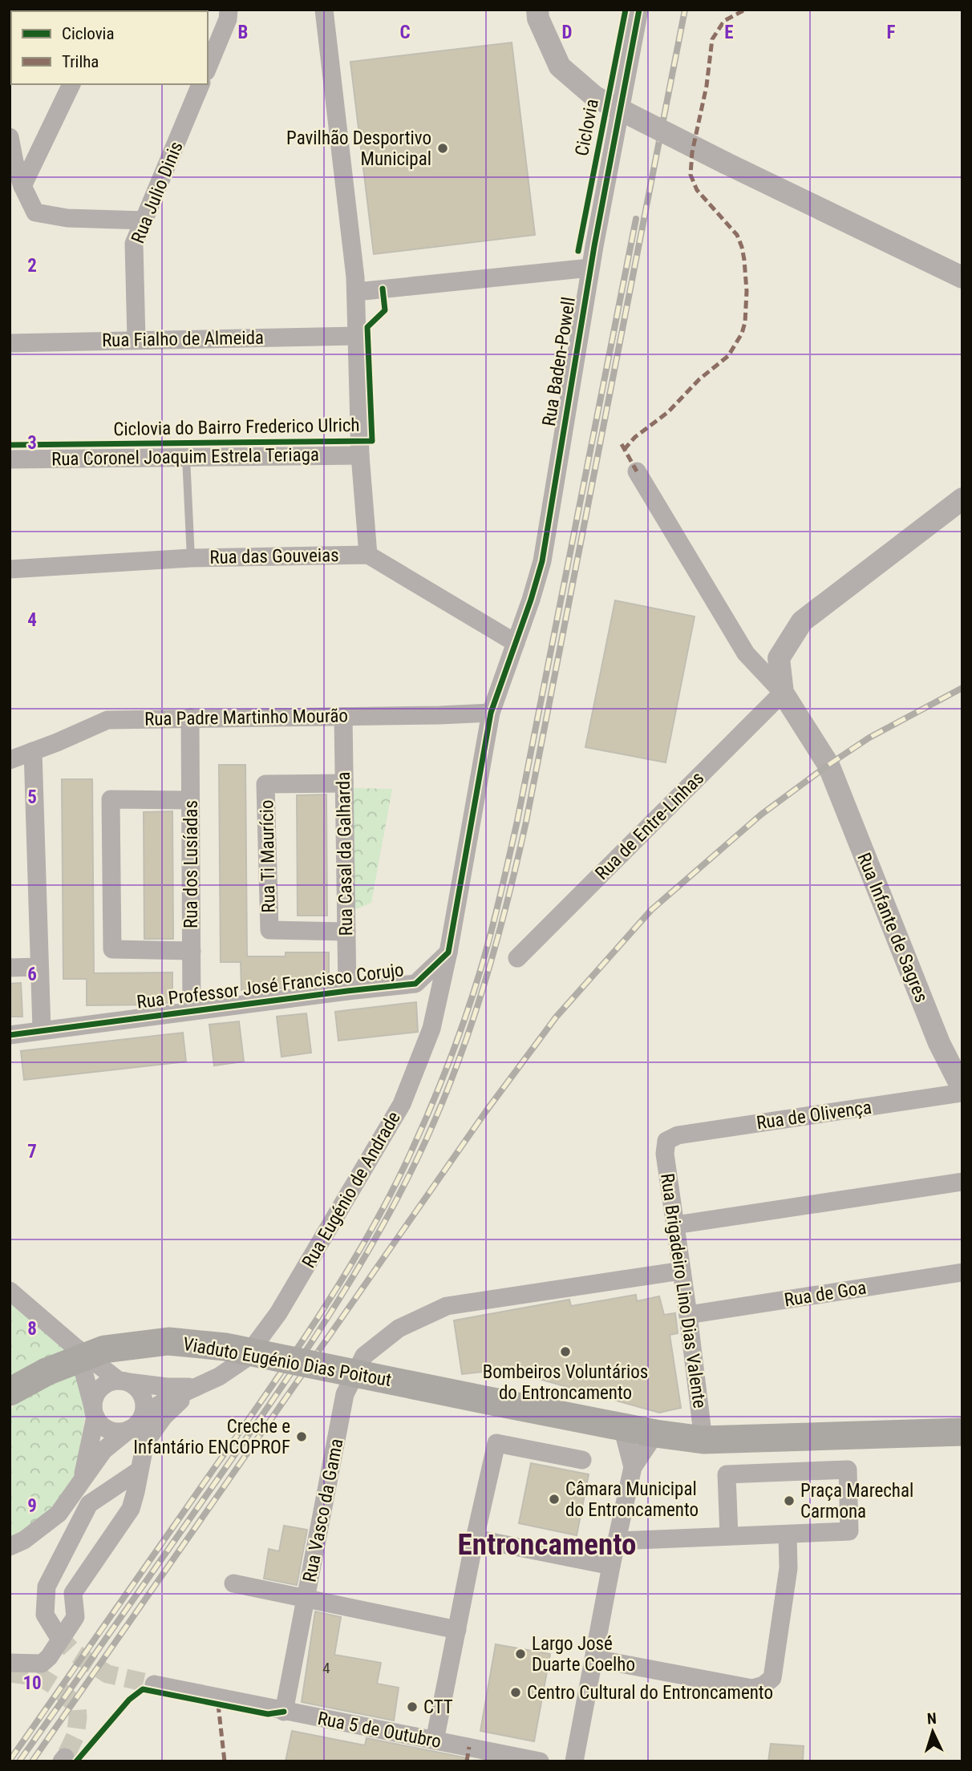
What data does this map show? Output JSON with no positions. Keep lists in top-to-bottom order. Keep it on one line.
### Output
{"streets":{"main road":["Viaduto Eugénio Dias Poitout"],"street":["Rua Julio Dinis","Rua Fialho de Almeida","Rua Baden-Powell","Rua Coronel Joaquim Estrela Teriaga","Rua das Gouveias","Rua Padre Martinho Mourão","Rua de Entre-Linhas","Rua Casal da Galharda","Rua Ti Maurício","Rua dos Lusíadas","Rua Infante de Sagres","Rua Professor José Francisco Corujo","Rua de Olivença","Rua Eugénio de Andrade","Rua Brigadeiro Lino Dias Valente","Rua de Goa","Rua Vasco da Gama","Rua 5 de Outubro"],"cycle path":["Ciclovia","Ciclovia do Bairro Frederico Ulrich"]},"crossings":[["Rua Julio Dinis","Rua Fialho de Almeida"],["Rua Baden-Powell","Rua Padre Martinho Mourão"],["Rua Padre Martinho Mourão","Rua Casal da Galharda"],["Rua Padre Martinho Mourão","Rua dos Lusíadas"],["Rua de Entre-Linhas","Rua Infante de Sagres"],["Rua Casal da Galharda","Rua Ti Maurício"],["Rua Casal da Galharda","Rua Professor José Francisco Corujo"],["Rua dos Lusíadas","Rua Professor José Francisco Corujo"],["Rua Infante de Sagres","Rua de Olivença"],["Rua Professor José Francisco Corujo","Rua Eugénio de Andrade"],["Rua de Olivença","Rua Brigadeiro Lino Dias Valente"],["Rua Brigadeiro Lino Dias Valente","Rua de Goa"],["Rua Brigadeiro Lino Dias Valente","Viaduto Eugénio Dias Poitout"],["Rua Brigadeiro Lino Dias Valente","Rua Vasco da Gama"],["Rua Vasco da Gama","Rua 5 de Outubro"]],"districts":["Entroncamento"],"places":["Pavilhão Desportivo Municipal","Bombeiros Voluntários do Entroncamento","Creche e Infantário ENCOPROF","Câmara Municipal do Entroncamento","Praça Marechal Carmona","Largo José Duarte Coelho","Centro Cultural do Entroncamento","CTT"],"house_numbers":["4"],"legend":["Ciclovia","Trilha"],"north":"top","grid":{"columns":["B","C","D","E","F"],"rows":["2","3","4","5","6","7","8","9","10"]}}
